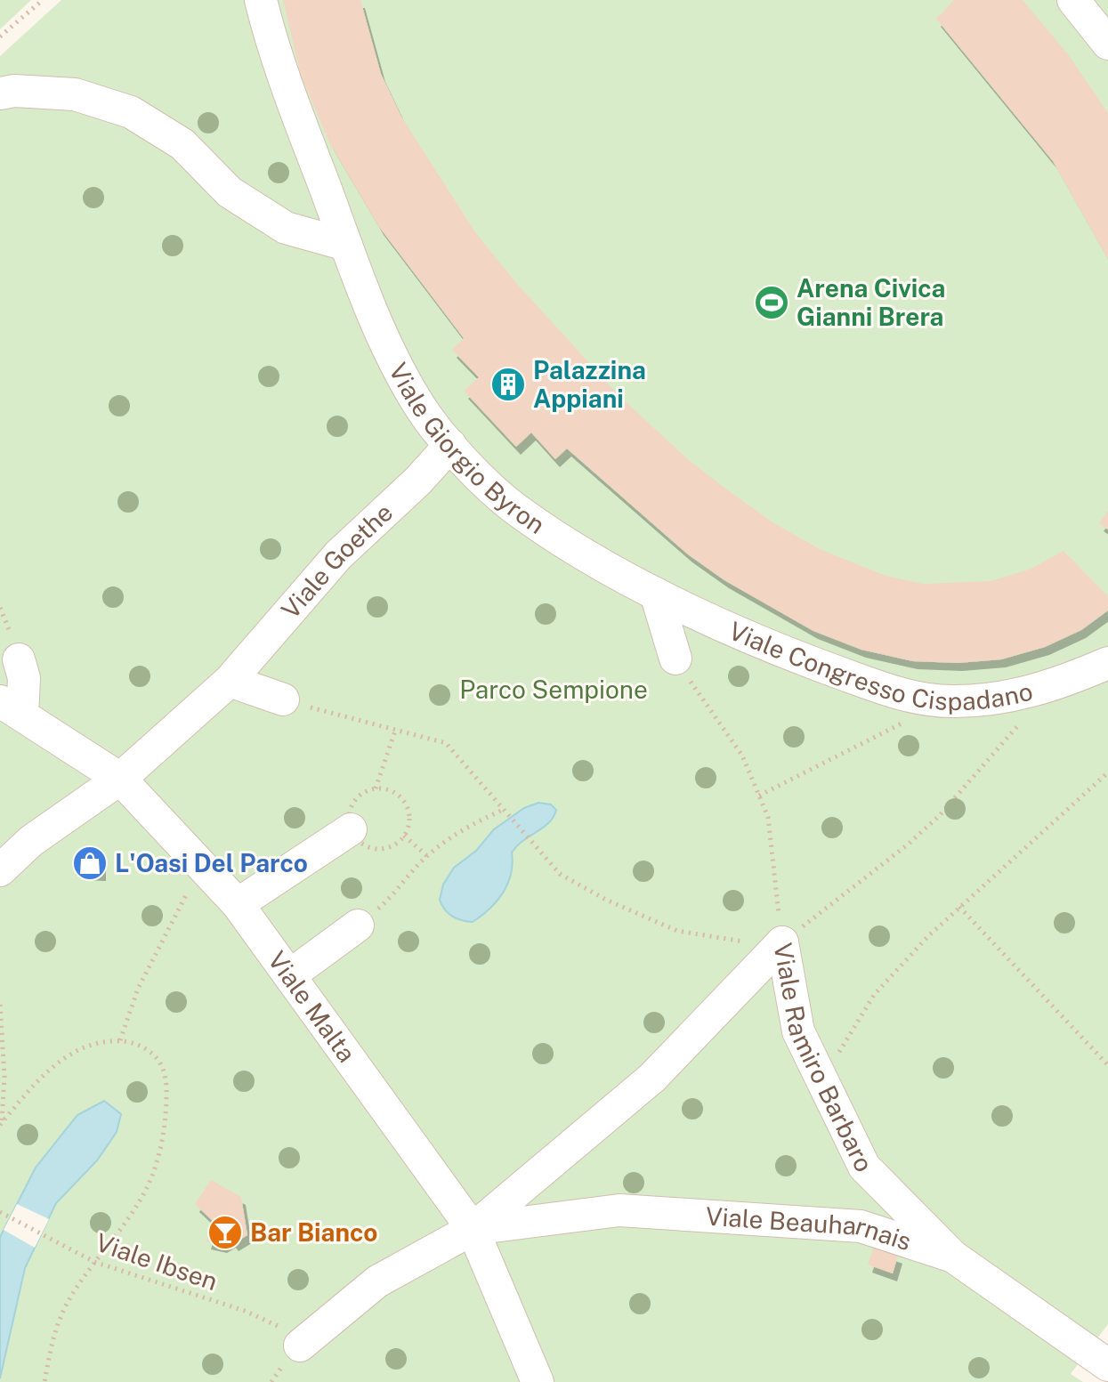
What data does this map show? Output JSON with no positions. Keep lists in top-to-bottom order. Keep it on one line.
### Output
{"streets":{"street":["Viale Giorgio Byron","Viale Goethe","Viale Congresso Cispadano","Viale Malta","Viale Ramiro Barbaro","Viale Beauharnais"],"path":["Viale Ibsen"]},"crossings":[["Viale Giorgio Byron","Viale Goethe"],["Viale Giorgio Byron","Viale Congresso Cispadano"],["Viale Goethe","Viale Malta"],["Viale Malta","Viale Beauharnais"],["Viale Ramiro Barbaro","Viale Beauharnais"]],"parks":["Parco Sempione"],"places":{"sports":["Arena Civica Gianni Brera"],"building":["Palazzina Appiani"],"shop":["L'Oasi Del Parco"],"bar":["Bar Bianco"]}}
